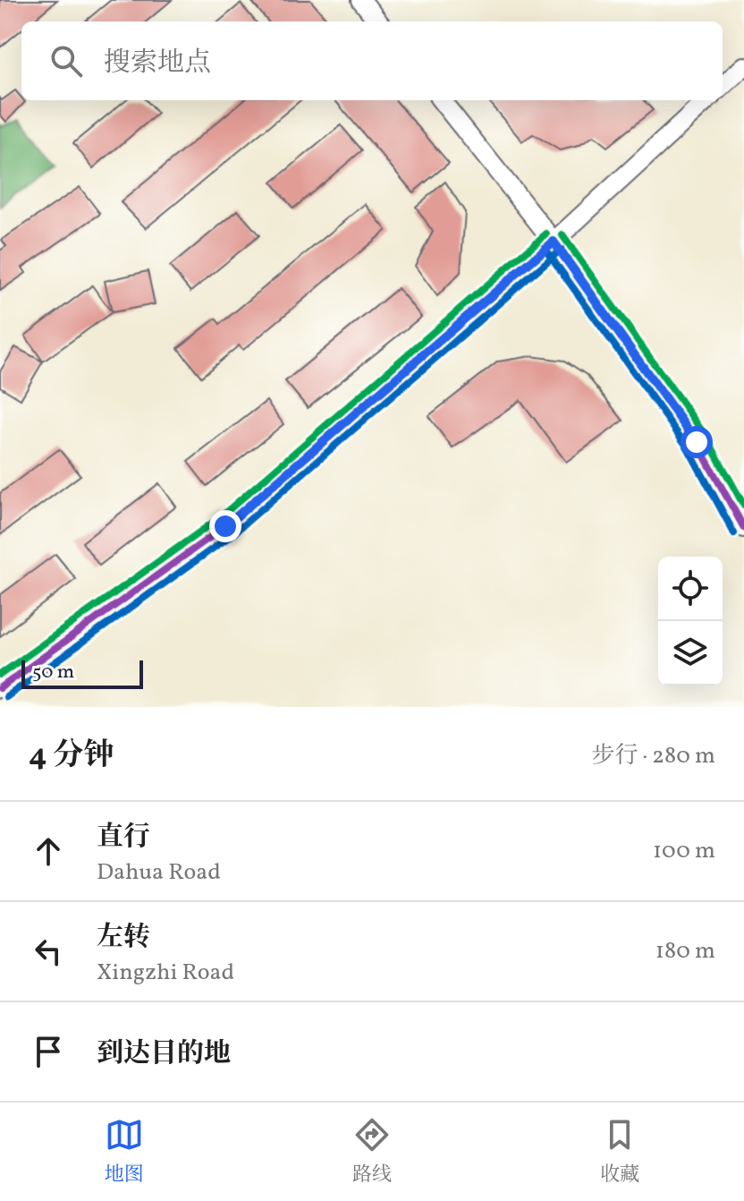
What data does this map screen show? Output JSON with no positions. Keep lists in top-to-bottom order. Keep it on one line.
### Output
{"scale_bar":"50 m","page":{"search":"搜索地点","scale":"50 m","heading":["4 分钟","步行 · 280 m"],"list":[["直行","Dahua Road","100 m"],["左转","Xingzhi Road","180 m"],"到达目的地"],"nav":["地图","路线","收藏"]}}
